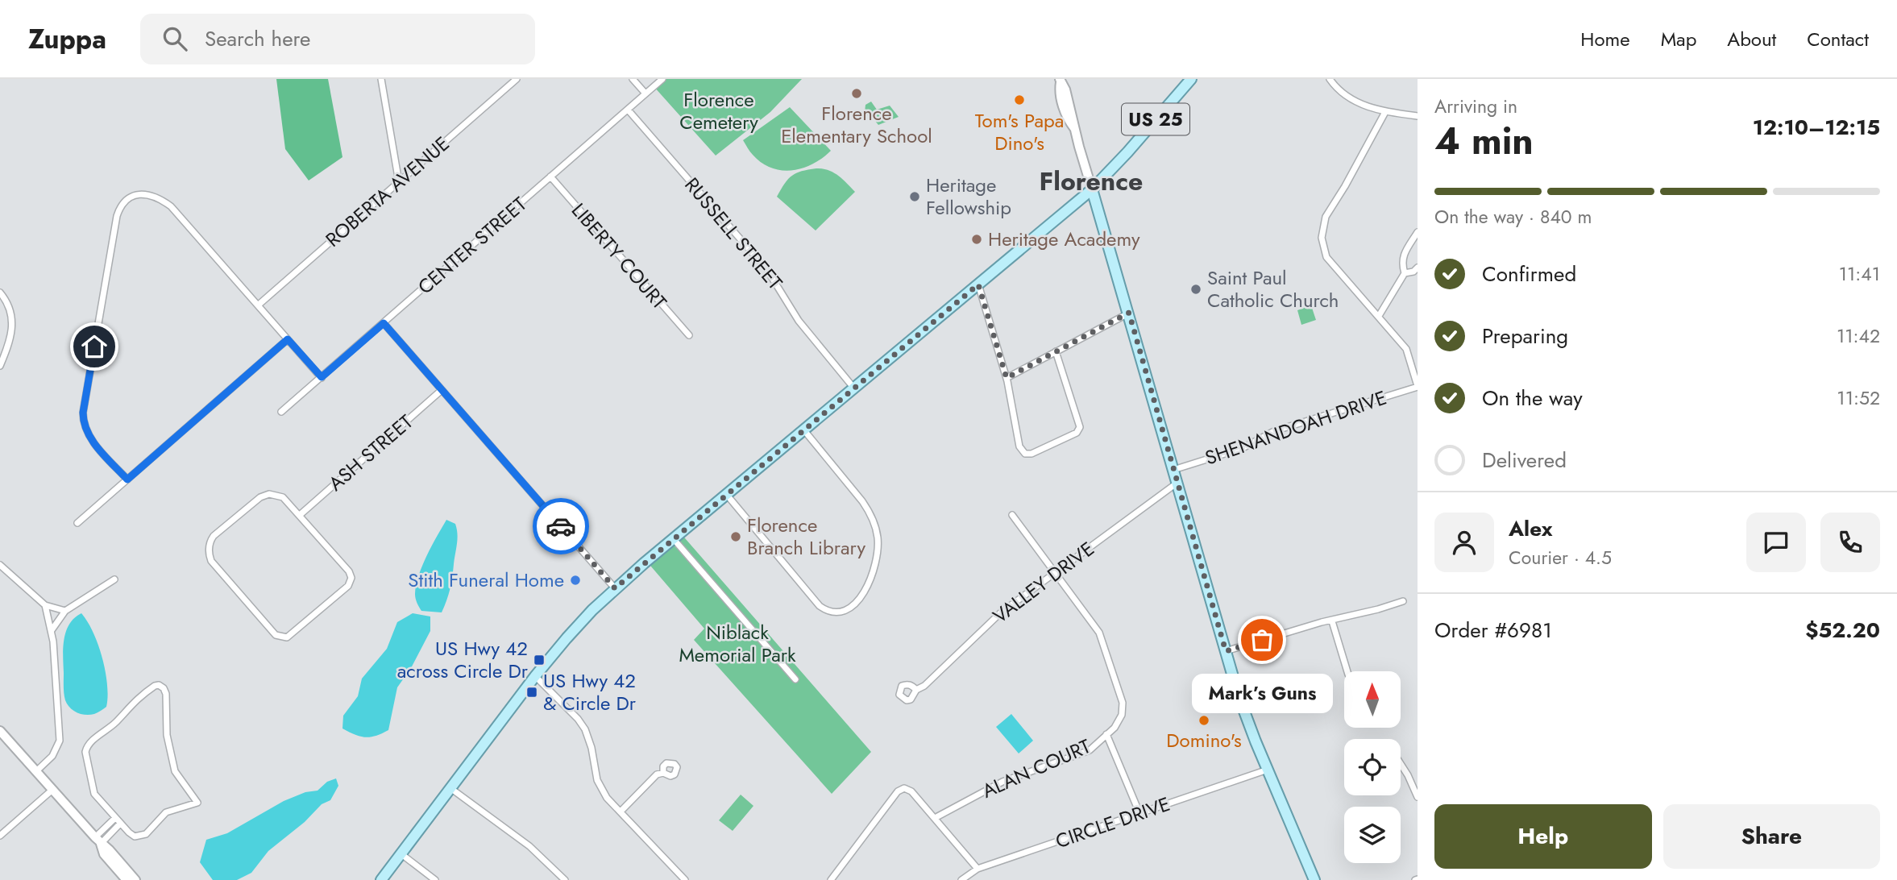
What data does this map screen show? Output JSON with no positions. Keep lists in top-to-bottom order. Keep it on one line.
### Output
{"streets":{"main road":["US 25"],"street":["ROBERTA AVENUE","RUSSELL STREET","CENTER STREET","LIBERTY COURT","SHENANDOAH DRIVE","ASH STREET","VALLEY DRIVE","ALAN COURT","CIRCLE DRIVE"]},"crossings":[["RUSSELL STREET","CENTER STREET"],["CENTER STREET","LIBERTY COURT"],["VALLEY DRIVE","ALAN COURT"]],"districts":["Florence"],"parks":["Florence Cemetery","Niblack Memorial Park"],"places":{"other":["Florence Elementary School","Tom's Papa Dino's","Heritage Fellowship","Heritage Academy","Saint Paul Catholic Church","Florence Branch Library","Stith Funeral Home","Mark’s Guns","Domino's"],"transit":["US Hwy 42 across Circle Dr","US Hwy 42 & Circle Dr"]},"north":"top","page":{"header":"Zuppa","search":"Search here","nav":["Home","Map","About","Contact"],"heading":["4 min","Arriving in","12:10–12:15"],"panel":["Alex","Courier · 4.5","Order #6981","$52.20"],"bar":"On the way · 840 m","list":[["Confirmed","11:41"],["Preparing","11:42"],["On the way","11:52"],"Delivered"],"bubble":"Mark’s Guns","buttons":["Help","Share"]}}
